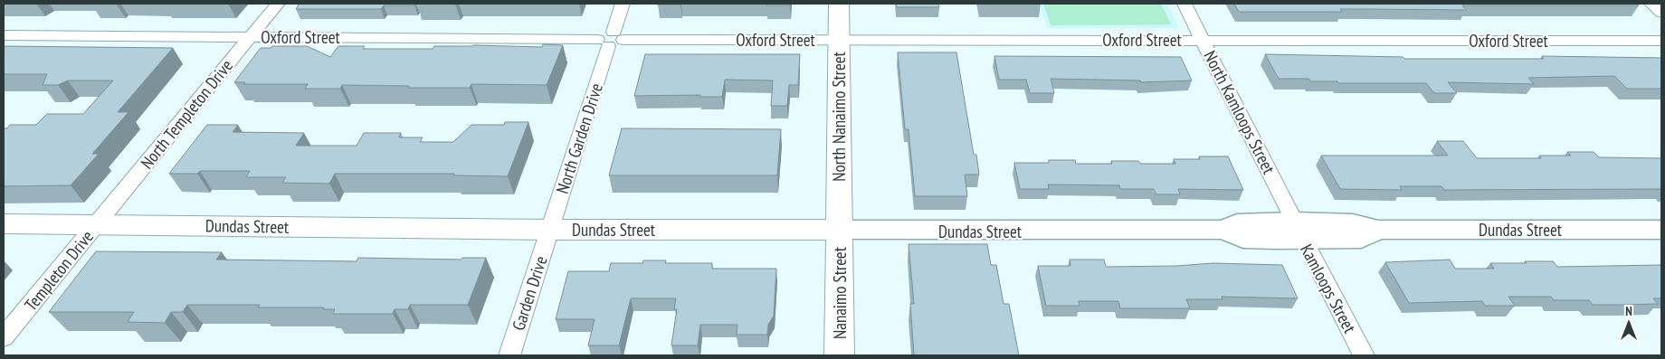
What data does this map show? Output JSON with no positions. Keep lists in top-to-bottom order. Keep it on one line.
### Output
{"streets":{"main road":["North Nanaimo Street","Dundas Street","Nanaimo Street"],"street":["Oxford Street","North Kamloops Street","North Templeton Drive","North Garden Drive","Templeton Drive","Kamloops Street","Garden Drive"]},"crossings":[["Oxford Street","North Kamloops Street"],["Oxford Street","North Templeton Drive"],["Oxford Street","North Nanaimo Street"],["Oxford Street","North Garden Drive"],["North Kamloops Street","Dundas Street"],["North Kamloops Street","Kamloops Street"],["North Templeton Drive","Dundas Street"],["North Templeton Drive","Templeton Drive"],["North Nanaimo Street","Dundas Street"],["North Nanaimo Street","Nanaimo Street"],["North Garden Drive","Dundas Street"],["North Garden Drive","Garden Drive"],["Dundas Street","Templeton Drive"],["Dundas Street","Kamloops Street"],["Dundas Street","Garden Drive"],["Dundas Street","Nanaimo Street"]],"north":"top"}
